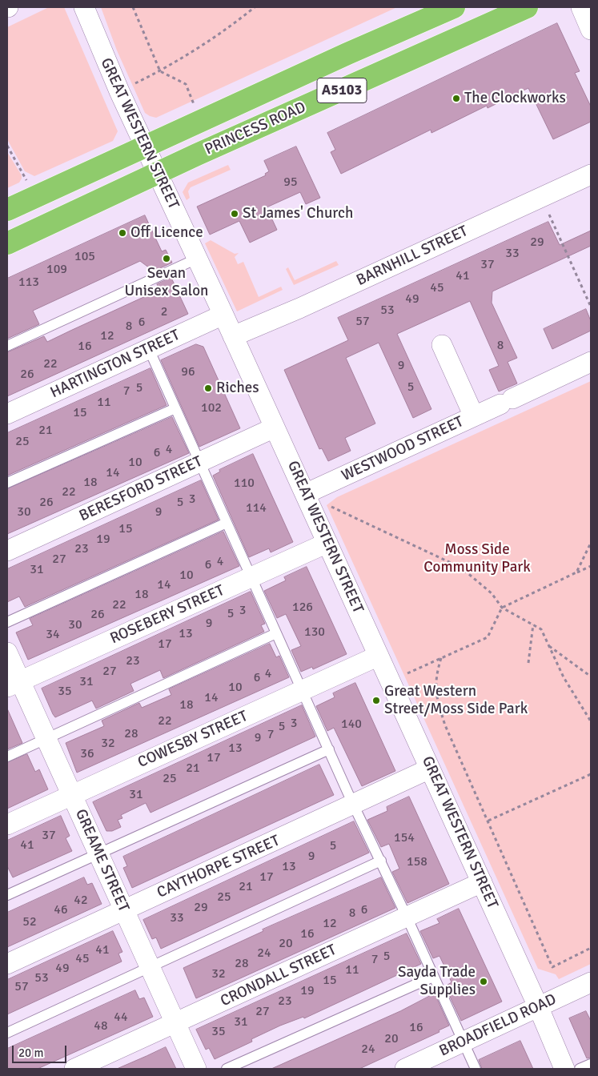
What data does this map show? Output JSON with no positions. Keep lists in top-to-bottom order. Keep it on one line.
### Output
{"streets":{"highway":["A5103","PRINCESS ROAD"],"street":["GREAT WESTERN STREET","BARNHILL STREET","HARTINGTON STREET","WESTWOOD STREET","BERESFORD STREET","ROSEBERY STREET","COWESBY STREET","GREAME STREET","CAYTHORPE STREET","CRONDALL STREET","BROADFIELD ROAD"]},"crossings":[["PRINCESS ROAD","GREAT WESTERN STREET"],["GREAT WESTERN STREET","BARNHILL STREET"],["GREAT WESTERN STREET","HARTINGTON STREET"],["GREAT WESTERN STREET","WESTWOOD STREET"],["GREAT WESTERN STREET","BERESFORD STREET"],["GREAT WESTERN STREET","ROSEBERY STREET"],["GREAT WESTERN STREET","COWESBY STREET"],["GREAT WESTERN STREET","CAYTHORPE STREET"],["GREAT WESTERN STREET","CRONDALL STREET"],["GREAT WESTERN STREET","BROADFIELD ROAD"],["ROSEBERY STREET","GREAME STREET"],["COWESBY STREET","GREAME STREET"],["GREAME STREET","CAYTHORPE STREET"],["GREAME STREET","CRONDALL STREET"]],"parks":["Moss Side Community Park"],"places":["The Clockworks","St James' Church","Off Licence","Sevan Unisex Salon","Riches","Great Western Street/Moss Side Park","Sayda Trade Supplies"],"house_numbers":["95","29","33","105","37","109","41","113","45","49","53","2","57","6","8","12","8","16","22","9","96","26","5","5","7","11","102","15","21","25","4","6","10","14","18","110","22","3","26","5","114","30","9","15","19","23","27","4","6","31","10","14","18","22","126","3","5","26","9","30","130","13","34","17","23","27","4","6","31","10","35","14","18","22","3","140","5","28","7","9","32","13","36","17","21","25","31","37","154","41","5","9","158","13","17","21","25","42","29","46","6","8","33","52","12","16","20","41","24","5","45","7","28","49","11","32","53","15","57","19","23","27","44","31","48","16","35","20","24"],"scale_bar":"20 m"}
